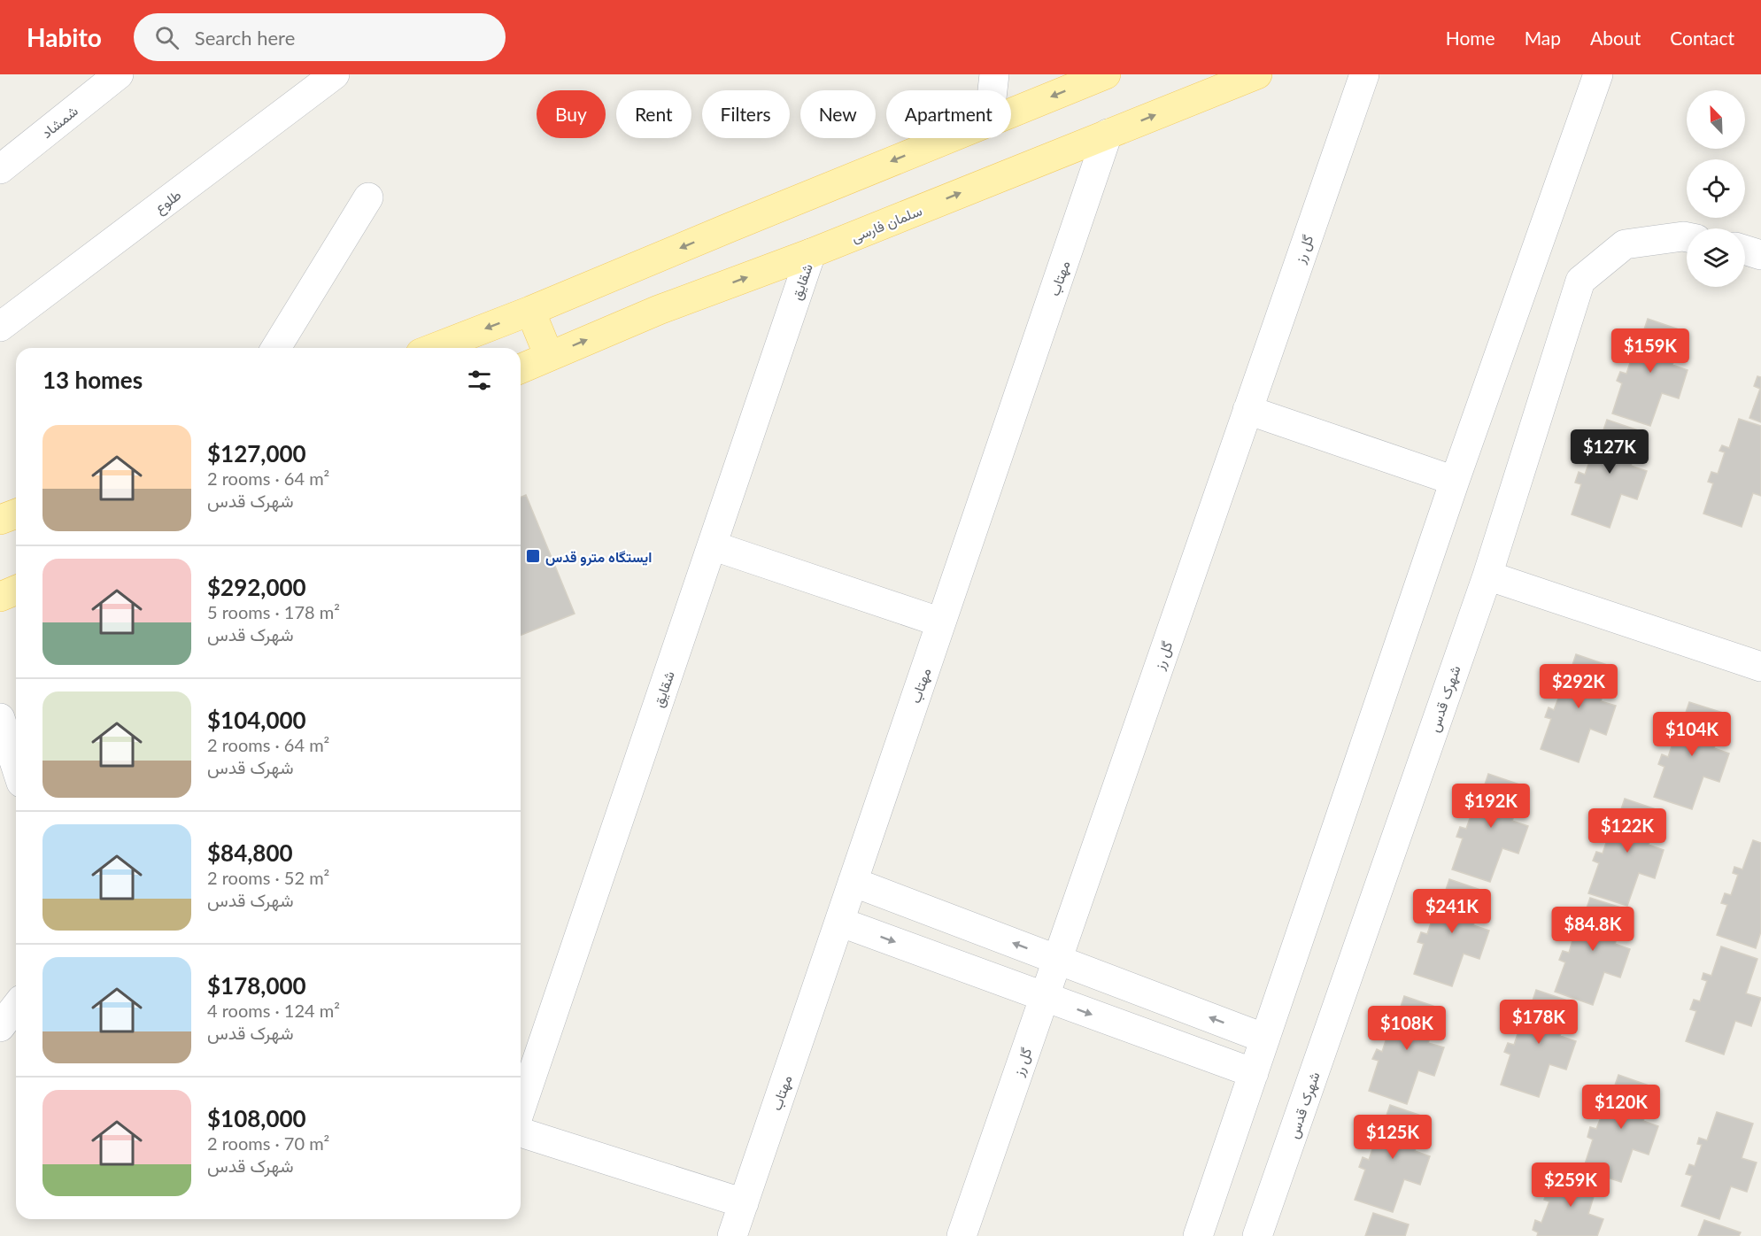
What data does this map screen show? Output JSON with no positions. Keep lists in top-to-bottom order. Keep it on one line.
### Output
{"streets":{"main road":["سلمان فارسی"],"street":["شمشاد","طلوع","گل رز","مهتاب","شقايق","شهرک قدس"]},"crossings":[["سلمان فارسی","مهتاب"],["سلمان فارسی","شقايق"]],"places":{"transit":["ایستگاه مترو قدس"]},"north":"top left","page":{"header":"Habito","search":"Search here","nav":["Home","Map","About","Contact"],"chip":["Buy","Rent","Filters","New","Apartment"],"price":["$159K","$127K","$292K","$104K","$192K","$122K","$241K","$84.8K","$178K","$108K","$120K","$125K","$259K"],"heading":"13 homes","list":[{"name":"$127,000","note":"2 rooms · 64 m² · شهرک قدس"},{"name":"$292,000","note":"5 rooms · 178 m² · شهرک قدس"},{"name":"$104,000","note":"2 rooms · 64 m² · شهرک قدس"},{"name":"$84,800","note":"2 rooms · 52 m² · شهرک قدس"},{"name":"$178,000","note":"4 rooms · 124 m² · شهرک قدس"},{"name":"$108,000","note":"2 rooms · 70 m² · شهرک قدس"}]}}
